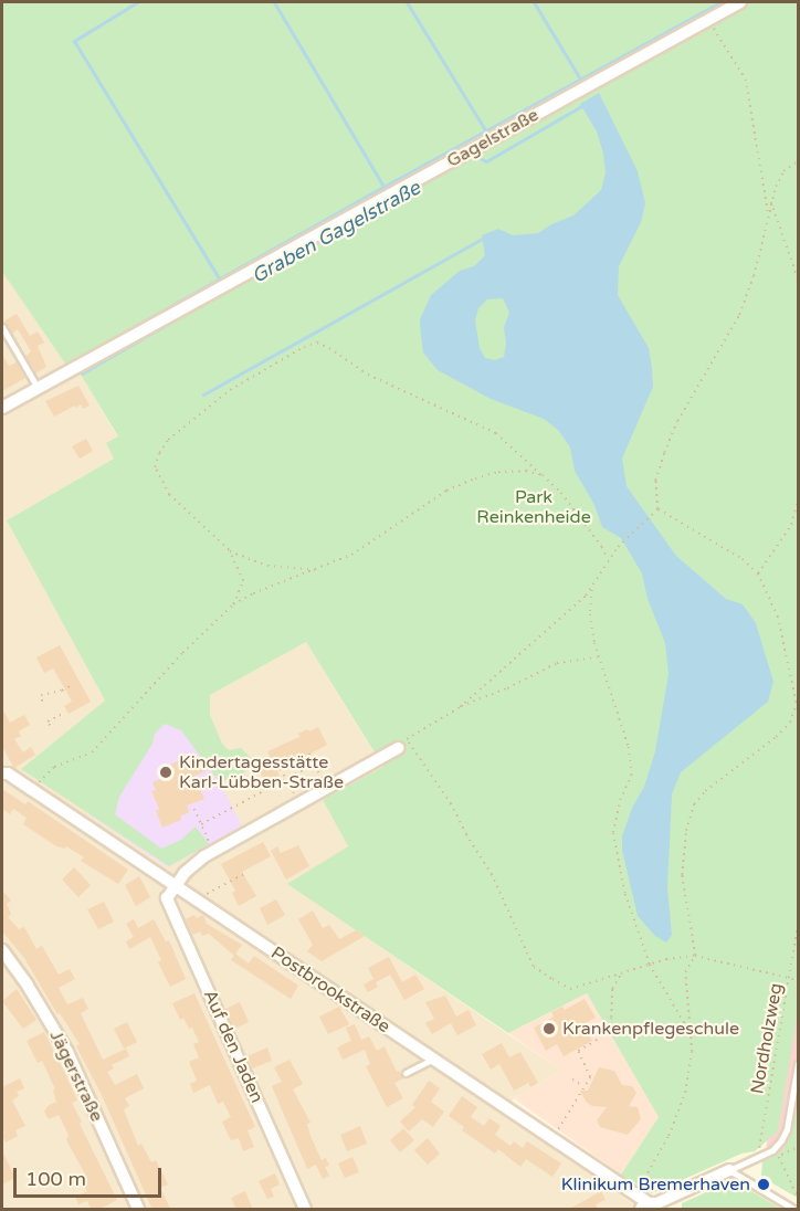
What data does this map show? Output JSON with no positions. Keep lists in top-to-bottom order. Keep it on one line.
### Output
{"streets":{"street":["Gagelstraße","Postbrookstraße","Auf den Jaden","Jägerstraße"],"path":["Nordholzweg"]},"crossings":[["Postbrookstraße","Auf den Jaden"]],"water":["Graben Gagelstraße"],"parks":["Park Reinkenheide"],"places":["Kindertagesstätte Karl-Lübben-Straße","Krankenpflegeschule","Klinikum Bremerhaven"],"scale_bar":"100 m"}
